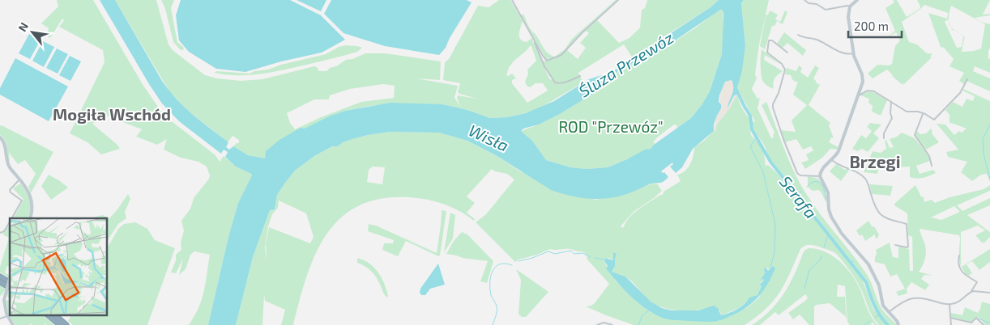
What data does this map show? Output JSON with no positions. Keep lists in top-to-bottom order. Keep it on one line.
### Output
{"districts":["Mogiła Wschód","Brzegi"],"water":["Śluza Przewóz","Wisła","Serafa"],"parks":["ROD \"Przewóz\""],"scale_bar":"200 m","north":"top left"}
